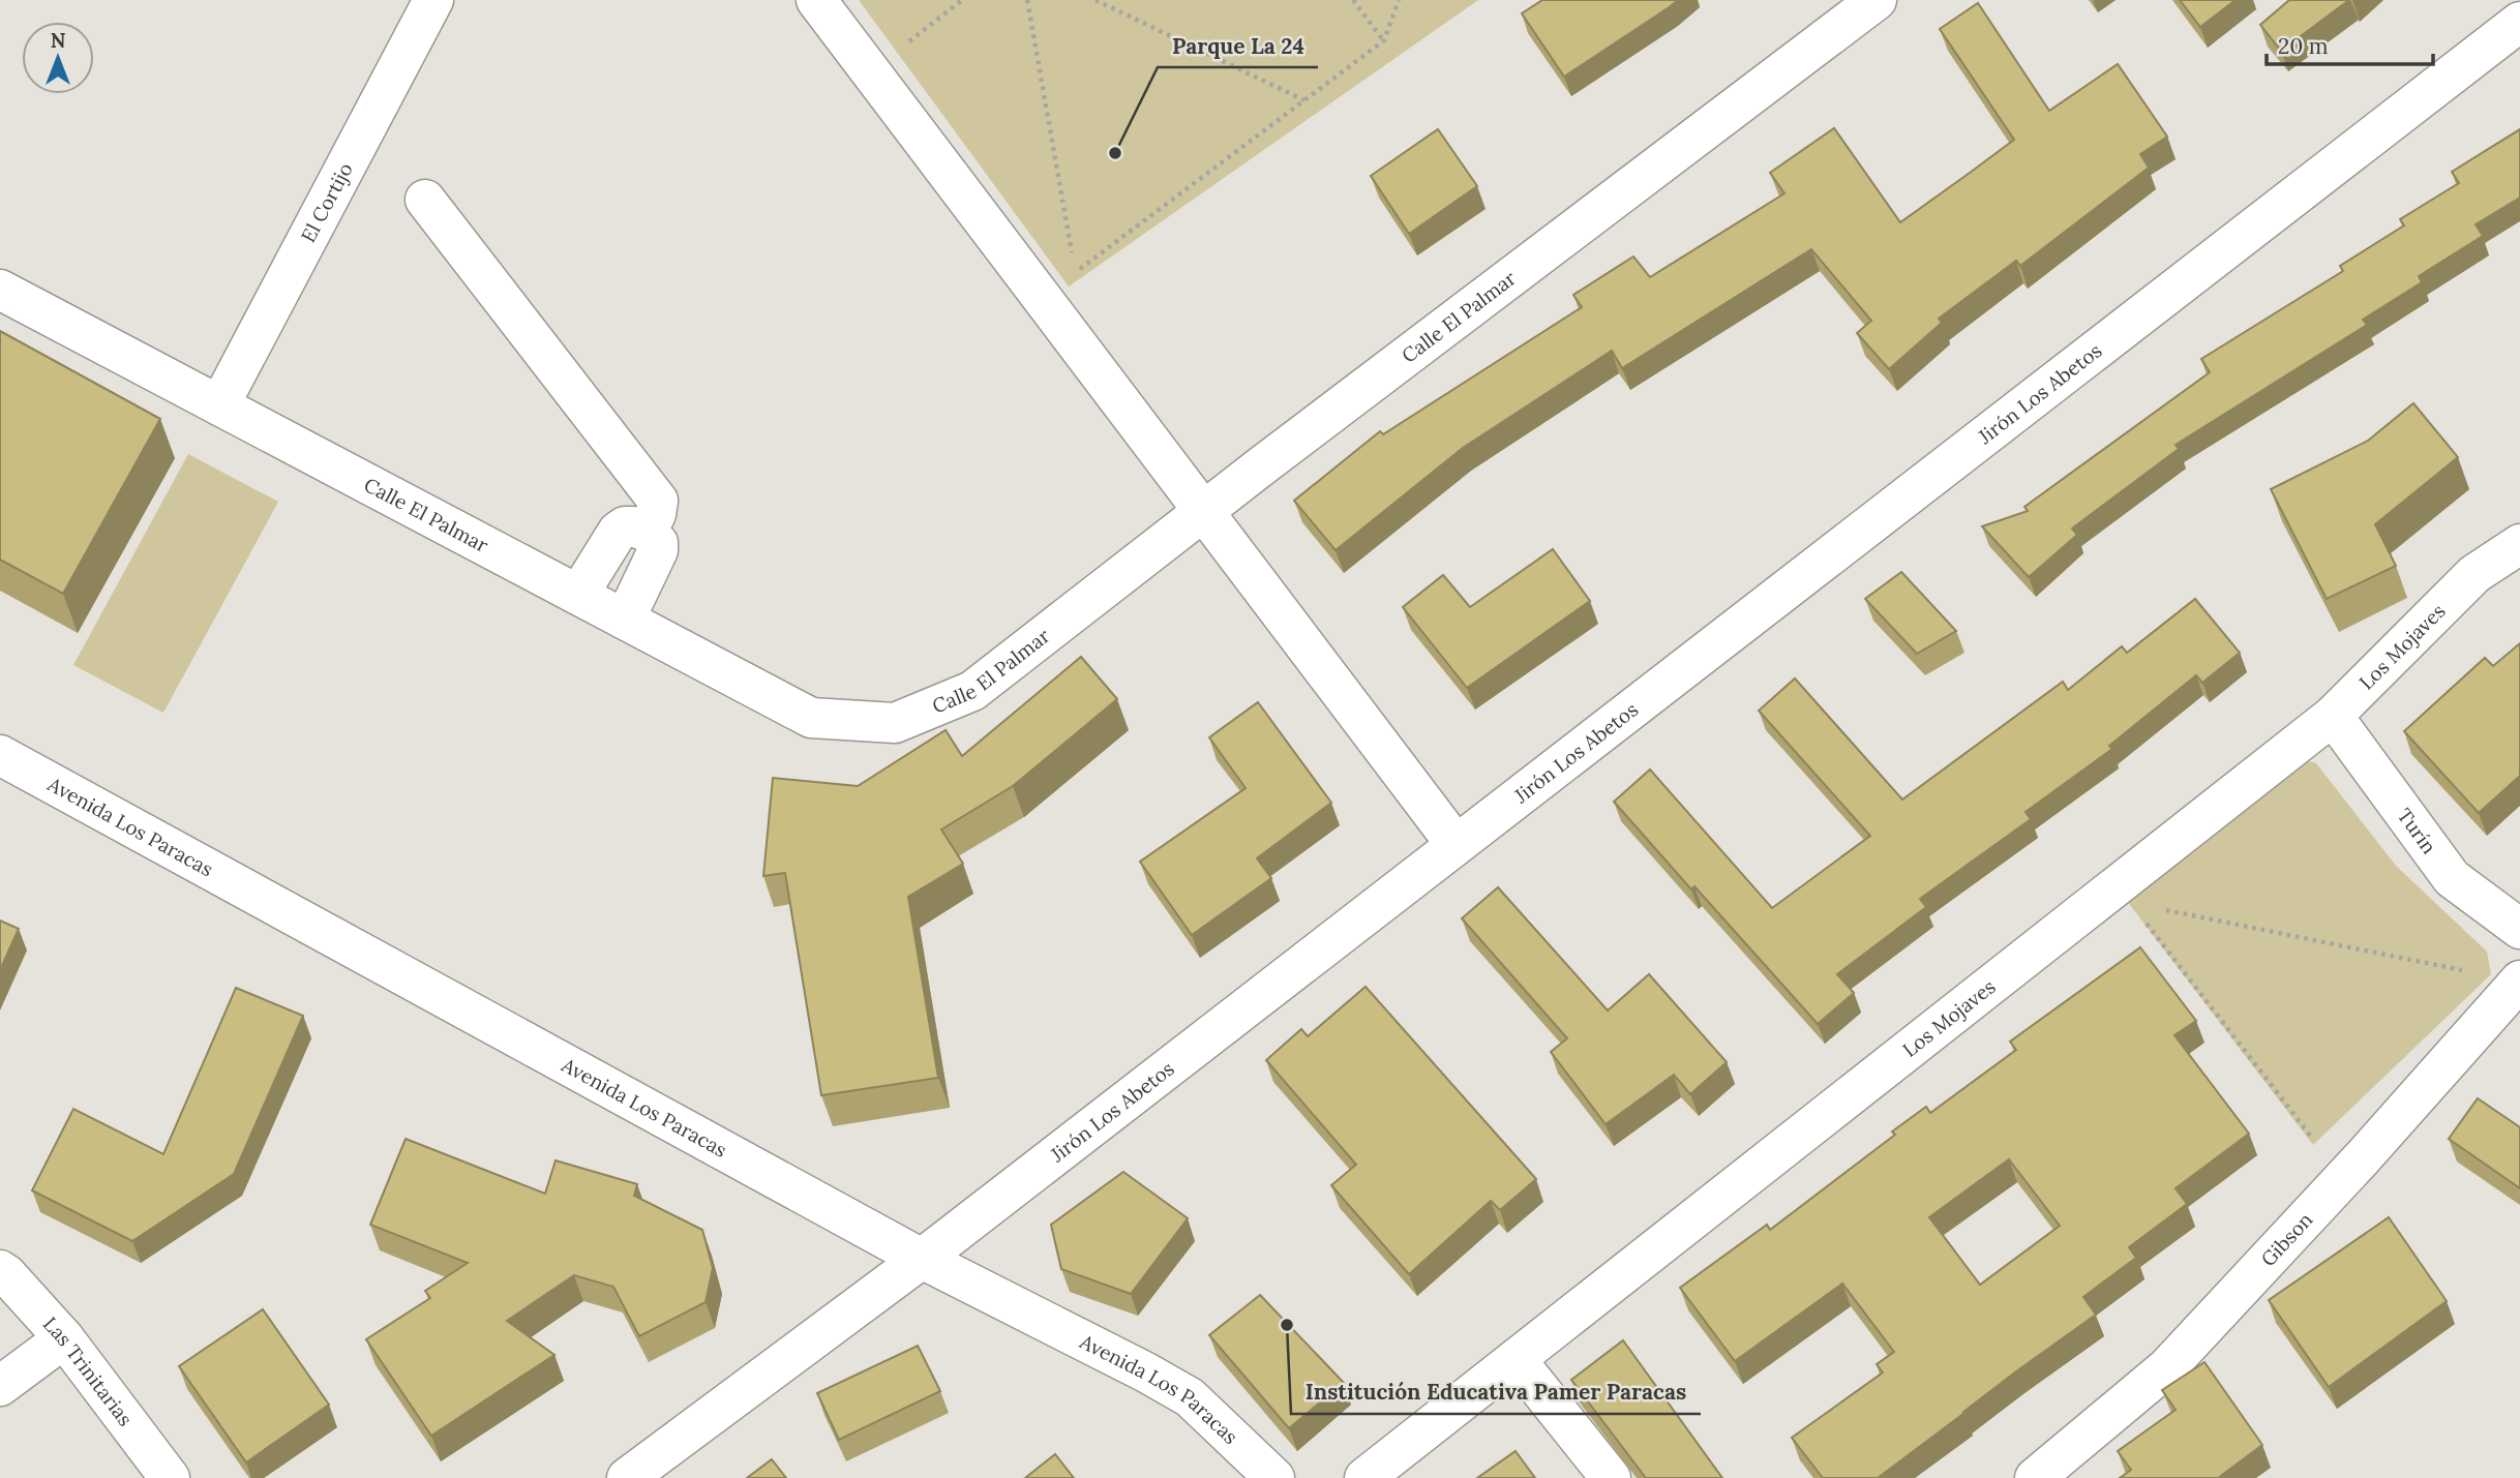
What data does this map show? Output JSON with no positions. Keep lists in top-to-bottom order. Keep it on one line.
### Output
{"streets":{"street":["El Cortijo","Calle El Palmar","Jirón Los Abetos","Los Mojaves","Avenida Los Paracas","Turín","Gibson","Las Trinitarias"]},"crossings":[["El Cortijo","Calle El Palmar"],["Jirón Los Abetos","Avenida Los Paracas"],["Los Mojaves","Turín"]],"places":["Parque La 24","Institución Educativa Pamer Paracas"],"scale_bar":"20 m","north":"top"}
